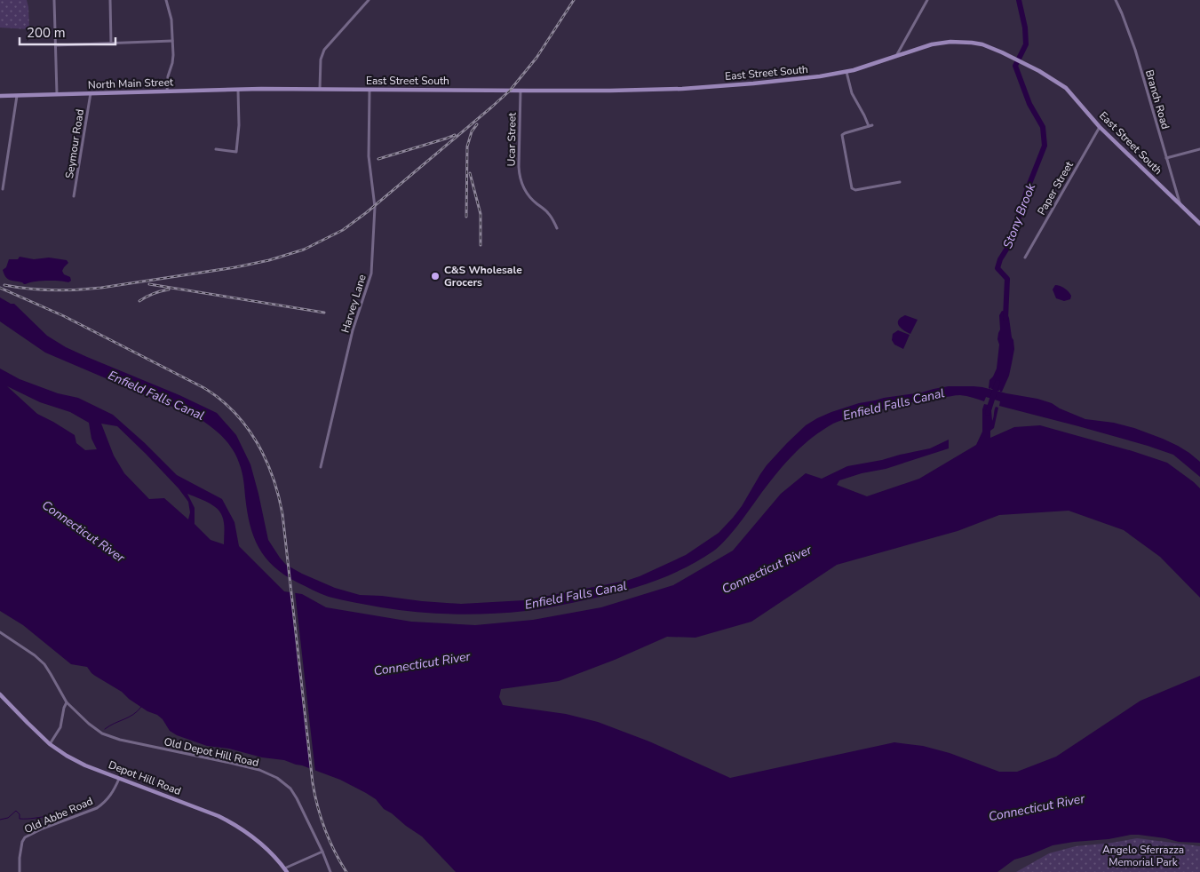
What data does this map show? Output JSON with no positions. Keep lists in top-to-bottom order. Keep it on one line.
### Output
{"streets":{"main road":["East Street South","North Main Street","Depot Hill Road"],"street":["Branch Road","Ucar Street","Seymour Road","Paper Street","Harvey Lane","Old Depot Hill Road","Old Abbe Road"]},"crossings":[["East Street South","North Main Street"],["East Street South","Branch Road"],["East Street South","Ucar Street"],["East Street South","Paper Street"],["East Street South","Harvey Lane"],["North Main Street","Seymour Road"],["Depot Hill Road","Old Abbe Road"]],"water":["Stony Brook","Enfield Falls Canal","Connecticut River"],"parks":["Angelo Sferrazza Memorial Park"],"places":["C&S Wholesale Grocers"],"scale_bar":"200 m"}
